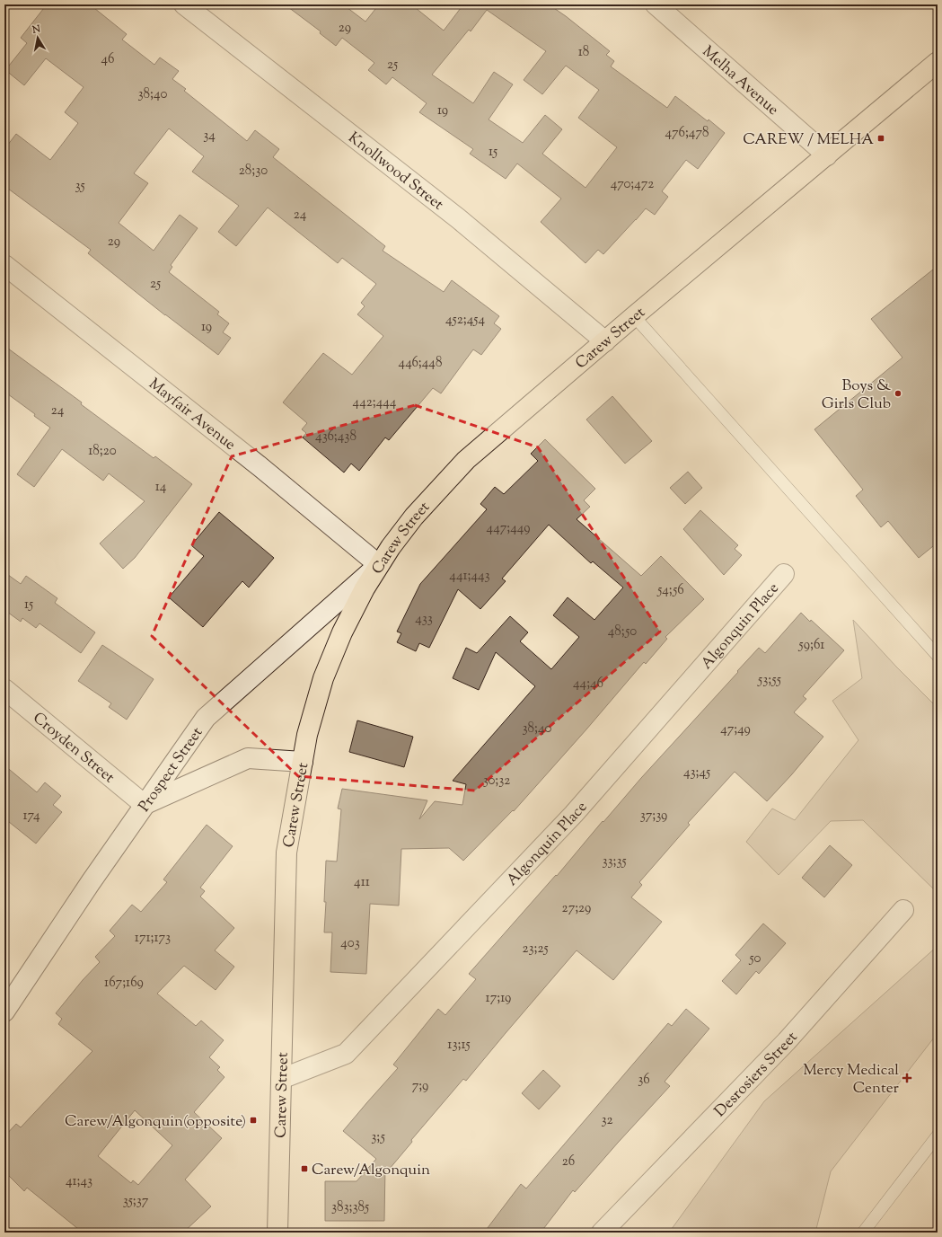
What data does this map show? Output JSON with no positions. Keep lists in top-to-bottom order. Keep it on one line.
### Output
{"streets":{"main road":["Carew Street"],"street":["Melha Avenue","Knollwood Street","Mayfair Avenue","Algonquin Place","Croyden Street","Prospect Street","Desrosiers Street"]},"crossings":[["Melha Avenue","Carew Street"],["Knollwood Street","Carew Street"],["Carew Street","Mayfair Avenue"],["Carew Street","Algonquin Place"],["Carew Street","Prospect Street"],["Mayfair Avenue","Prospect Street"],["Croyden Street","Prospect Street"]],"places":{"transit":["CAREW / MELHA","Carew/Algonquin(opposite)","Carew/Algonquin"],"other":["Boys & Girls Club"],"health":["Mercy Medical Center"]},"house_numbers":["29","18","46","25","38;40","19","476;478","34","15","28;30","470;472","35","24","29","25","452;454","19","446;448","442;444","24","436;438","18;20","14","447;449","441;443","54;56","15","433","48;50","59;61","53;55","44;46","38;40","47;49","43;45","30;32","174","37;39","33;35","411","27;29","171;173","403","23;25","50","167;169","17;19","13;15","36","7;9","32","3;5","26","41;43","35;37","383;385"],"north":"top"}
